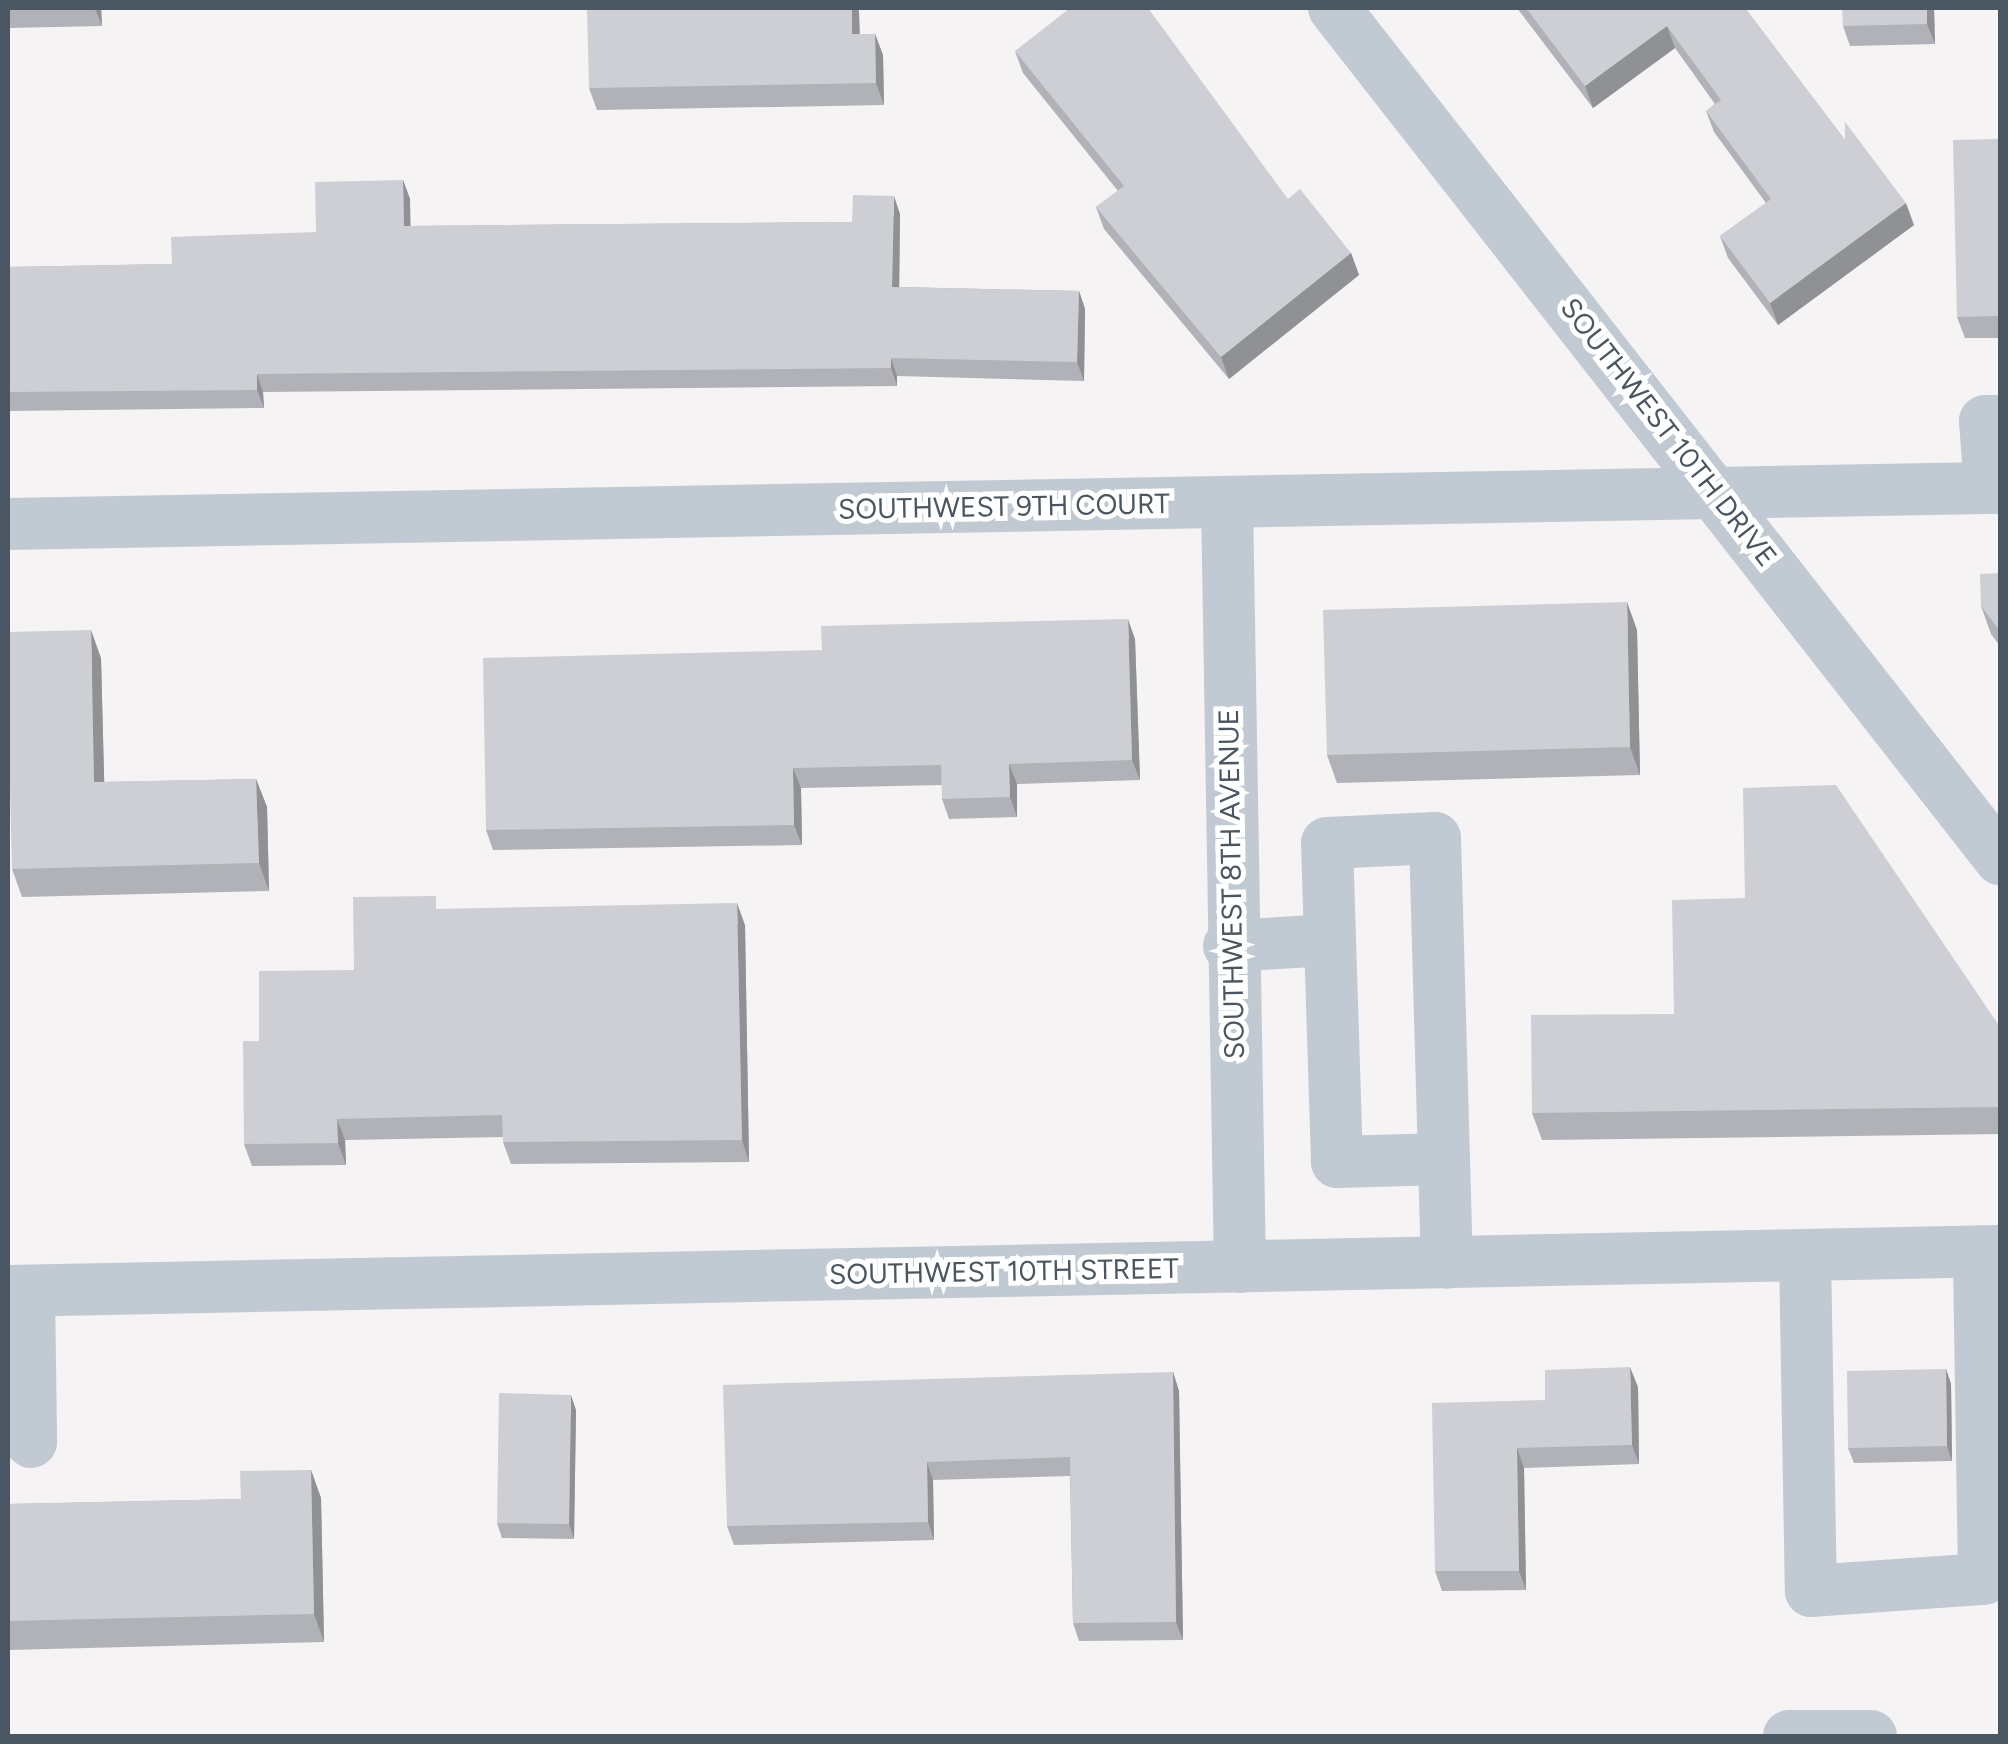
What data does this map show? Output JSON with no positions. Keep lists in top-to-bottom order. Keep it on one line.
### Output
{"streets":{"street":["SOUTHWEST 10TH DRIVE","SOUTHWEST 9TH COURT","SOUTHWEST 8TH AVENUE","SOUTHWEST 10TH STREET"]},"crossings":[["SOUTHWEST 10TH DRIVE","SOUTHWEST 9TH COURT"],["SOUTHWEST 9TH COURT","SOUTHWEST 8TH AVENUE"],["SOUTHWEST 8TH AVENUE","SOUTHWEST 10TH STREET"]]}
